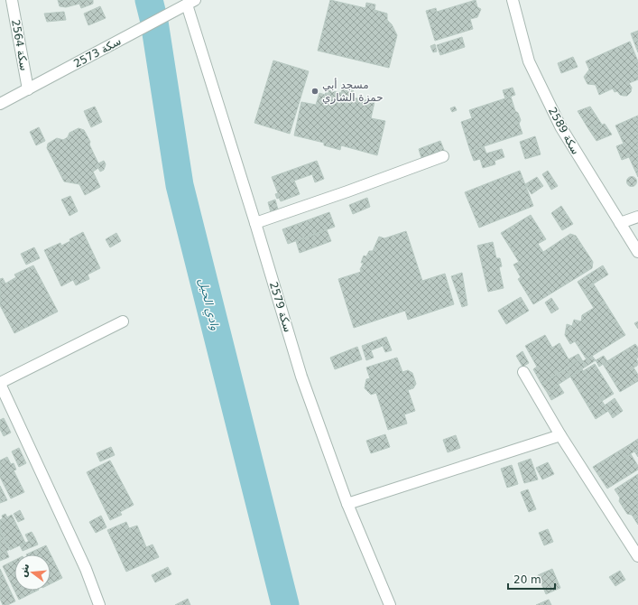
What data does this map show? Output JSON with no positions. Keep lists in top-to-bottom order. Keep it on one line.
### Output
{"streets":{"street":["سكة 2564","سكة 2573","سكة 2589","سكة 2579"]},"crossings":[["سكة 2564","سكة 2573"],["سكة 2573","سكة 2579"]],"water":["وادي الحيل"],"places":["مسجد أبي حمزة الشاري"],"scale_bar":"20 m","north":"left"}
